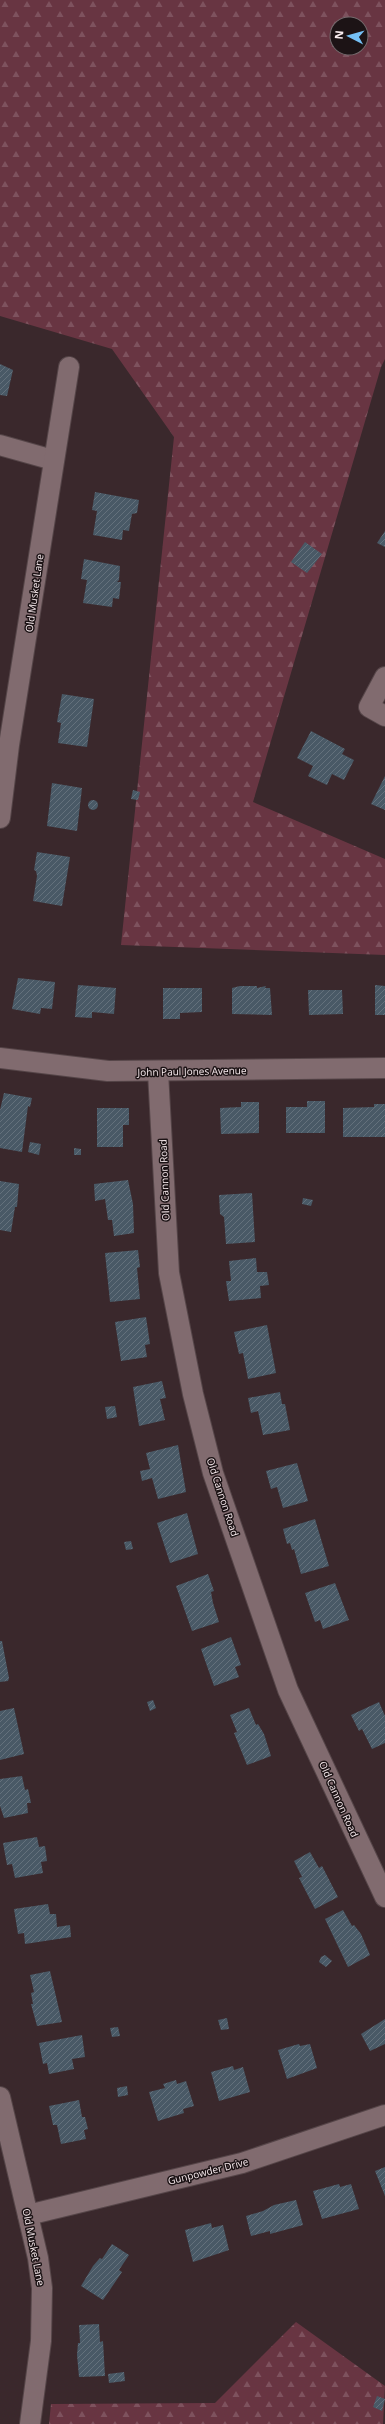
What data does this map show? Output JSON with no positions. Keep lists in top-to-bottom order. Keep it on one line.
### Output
{"streets":{"street":["Old Musket Lane","John Paul Jones Avenue","Old Cannon Road","Gunpowder Drive"]},"crossings":[["Old Musket Lane","Gunpowder Drive"],["John Paul Jones Avenue","Old Cannon Road"]],"north":"left"}
